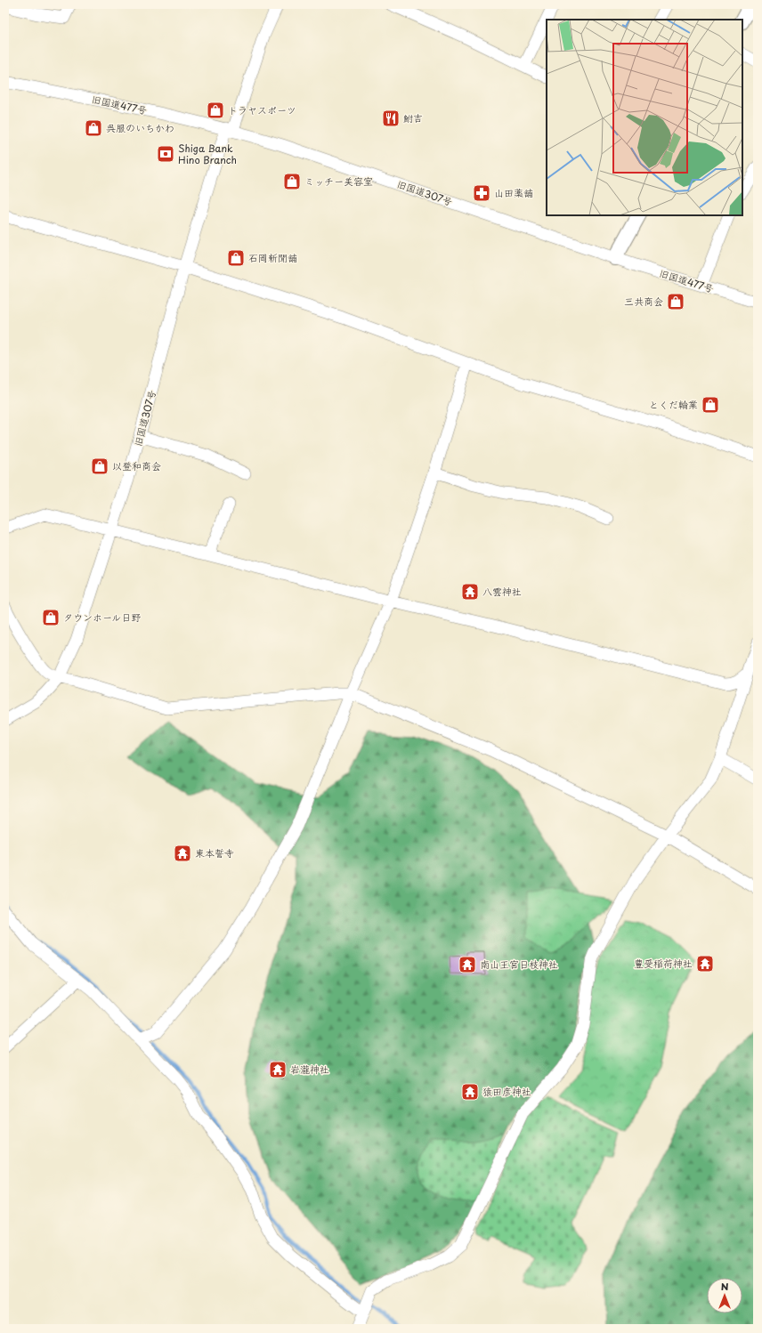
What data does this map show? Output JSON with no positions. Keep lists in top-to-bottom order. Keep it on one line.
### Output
{"streets":{"street":["旧国道477号","旧国道307号"]},"crossings":[["旧国道477号","旧国道307号"]],"places":{"shop":["トラヤスポーツ","呉服のいちかわ","ミッチー美容室","石岡新聞舗","三共商会","とくだ輪業","以登和商会","タウンホール日野"],"restaurant":["鮒吉"],"bank":["Shiga Bank Hino Branch"],"pharmacy":["山田薬舗"],"temple":["八雲神社","東本誓寺","豊受稲荷神社","南山王宮日枝神社","岩瀧神社","猿田彦神社"]},"north":"top"}
